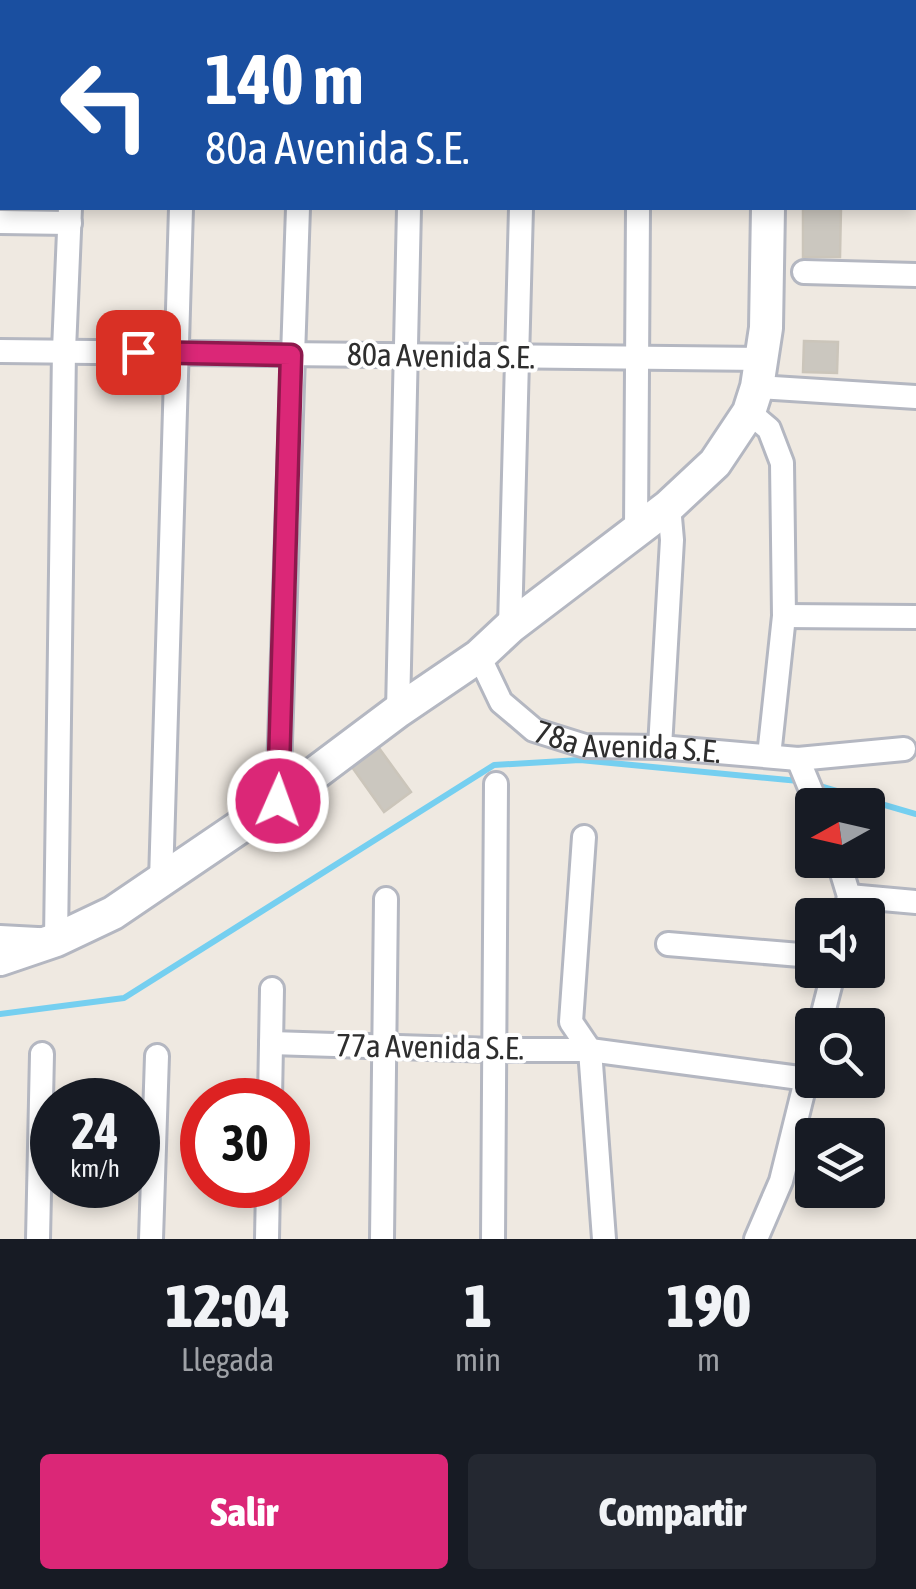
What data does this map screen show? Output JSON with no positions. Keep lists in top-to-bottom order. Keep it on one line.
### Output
{"streets":{"street":["80a Avenida S.E.","78a Avenida S.E.","77a Avenida S.E."]},"north":"left","page":{"turn":["140 m","80a Avenida S.E."],"speed":"24 km/h","limit":"30","eta":["12:04","Llegada","1","min","190","m"],"buttons":["Salir","Compartir"]}}
